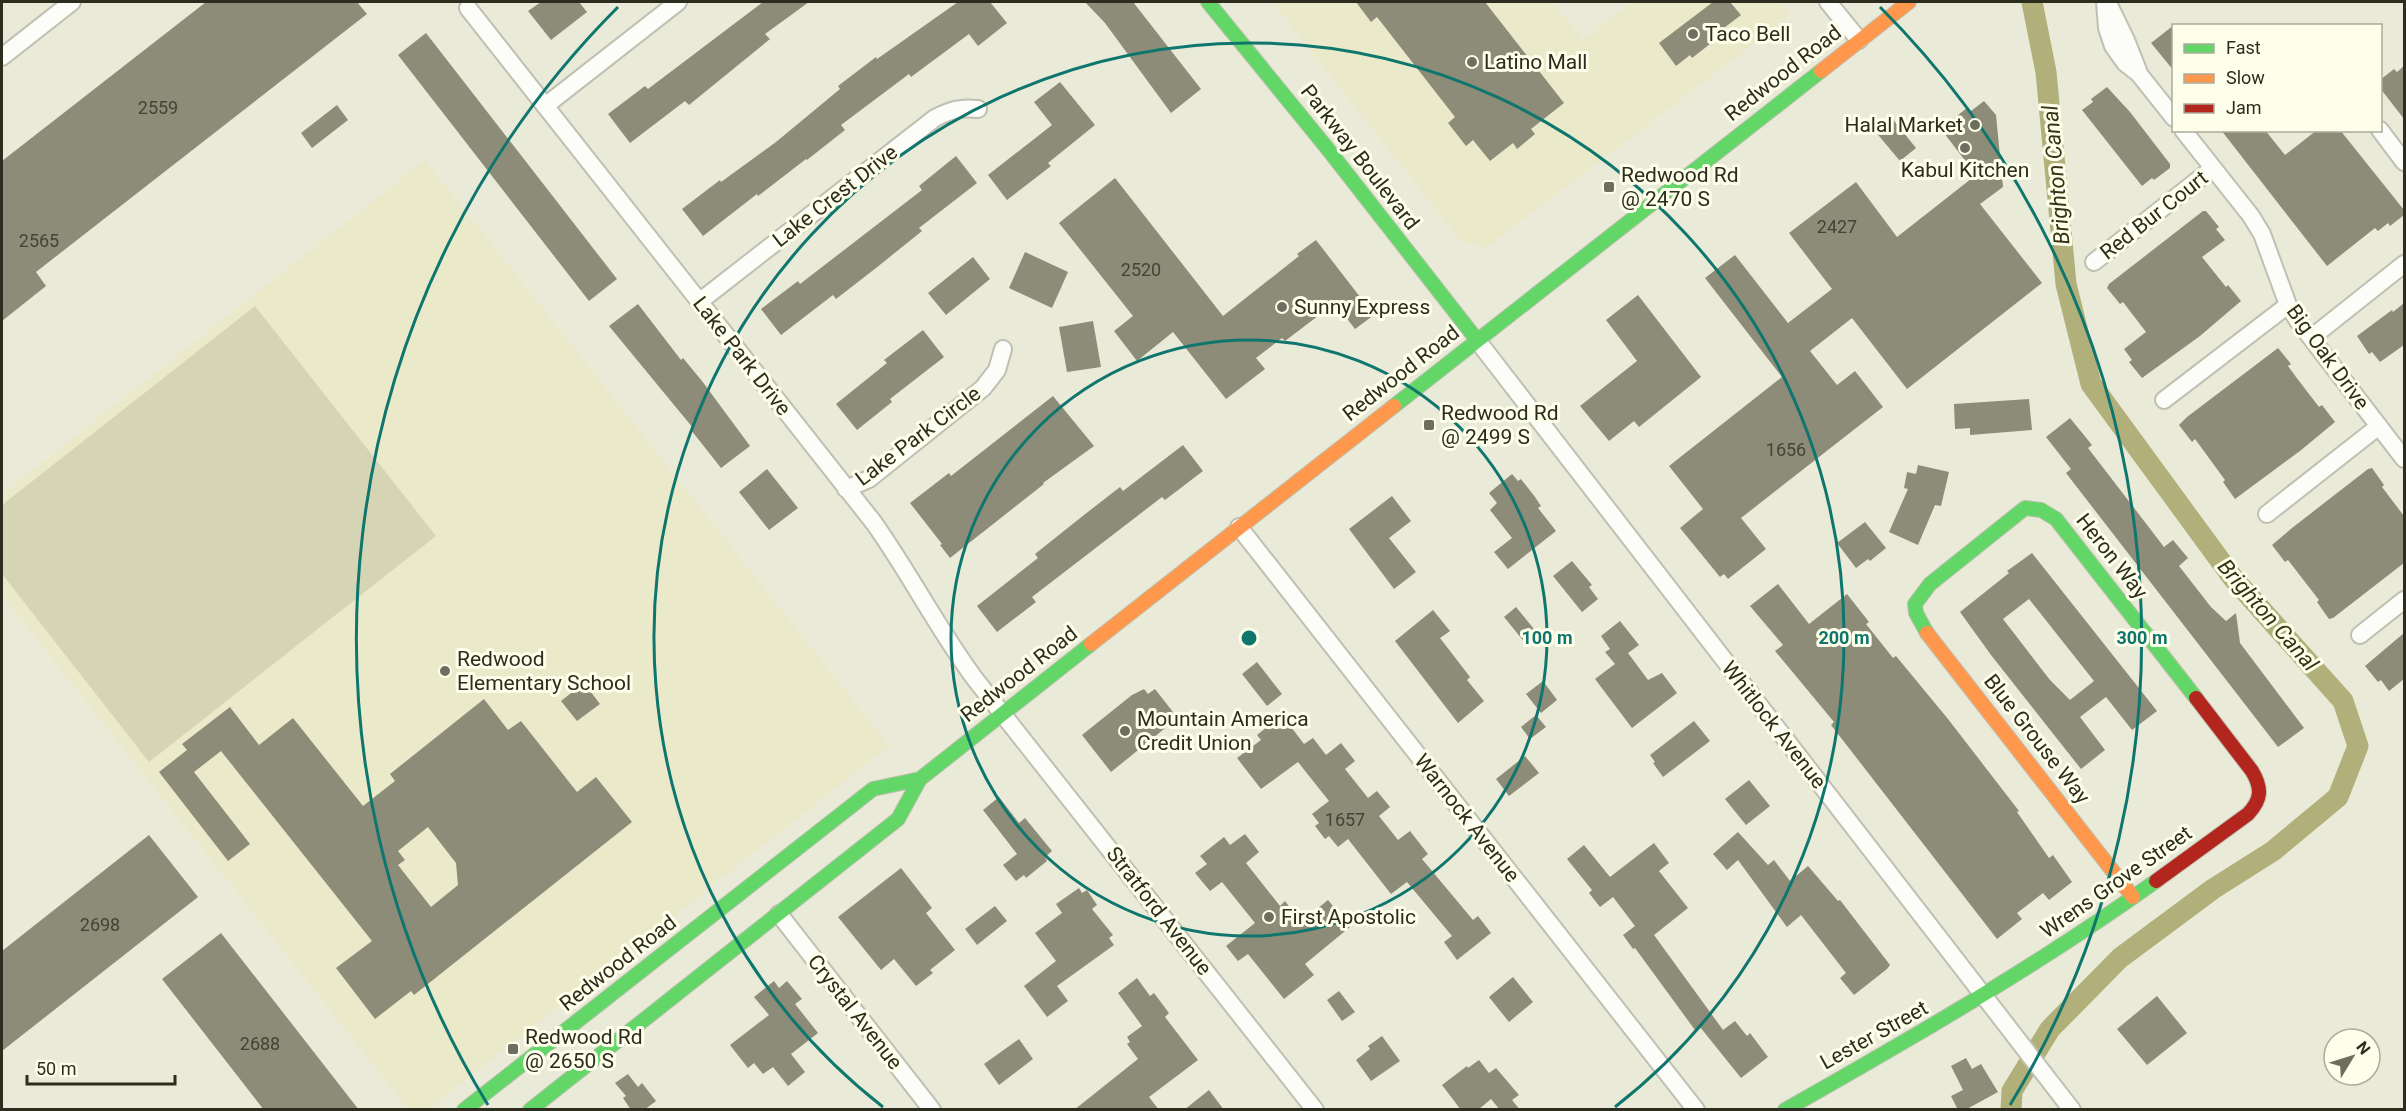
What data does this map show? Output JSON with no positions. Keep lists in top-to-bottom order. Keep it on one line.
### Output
{"streets":{"main road":["Redwood Road","Parkway Boulevard","Heron Way","Blue Grouse Way","Wrens Grove Street","Lester Street"],"street":["Lake Crest Drive","Red Bur Court","Lake Park Drive","Big Oak Drive","Lake Park Circle","Whitlock Avenue","Warnock Avenue","Stratford Avenue","Crystal Avenue"]},"crossings":[["Redwood Road","Parkway Boulevard"],["Redwood Road","Lake Park Drive"],["Redwood Road","Whitlock Avenue"],["Redwood Road","Warnock Avenue"],["Redwood Road","Stratford Avenue"],["Redwood Road","Crystal Avenue"],["Parkway Boulevard","Whitlock Avenue"],["Lake Crest Drive","Lake Park Drive"],["Red Bur Court","Big Oak Drive"],["Lake Park Drive","Lake Park Circle"],["Lake Park Drive","Stratford Avenue"],["Heron Way","Blue Grouse Way"],["Heron Way","Wrens Grove Street"],["Whitlock Avenue","Wrens Grove Street"],["Whitlock Avenue","Lester Street"],["Blue Grouse Way","Wrens Grove Street"],["Wrens Grove Street","Lester Street"]],"water":["Brighton Canal"],"places":{"other":["Taco Bell","Latino Mall","Halal Market","Kabul Kitchen","Sunny Express","Redwood Elementary School","Mountain America Credit Union","First Apostolic"],"transit":["Redwood Rd @ 2470 S","Redwood Rd @ 2499 S","Redwood Rd @ 2650 S"]},"house_numbers":["2559","2427","2565","2520","1656","1657","2698","2688"],"legend":["Fast","Slow","Jam"],"scale_bar":"50 m","north":"top right","rings":["100 m","200 m","300 m"]}
